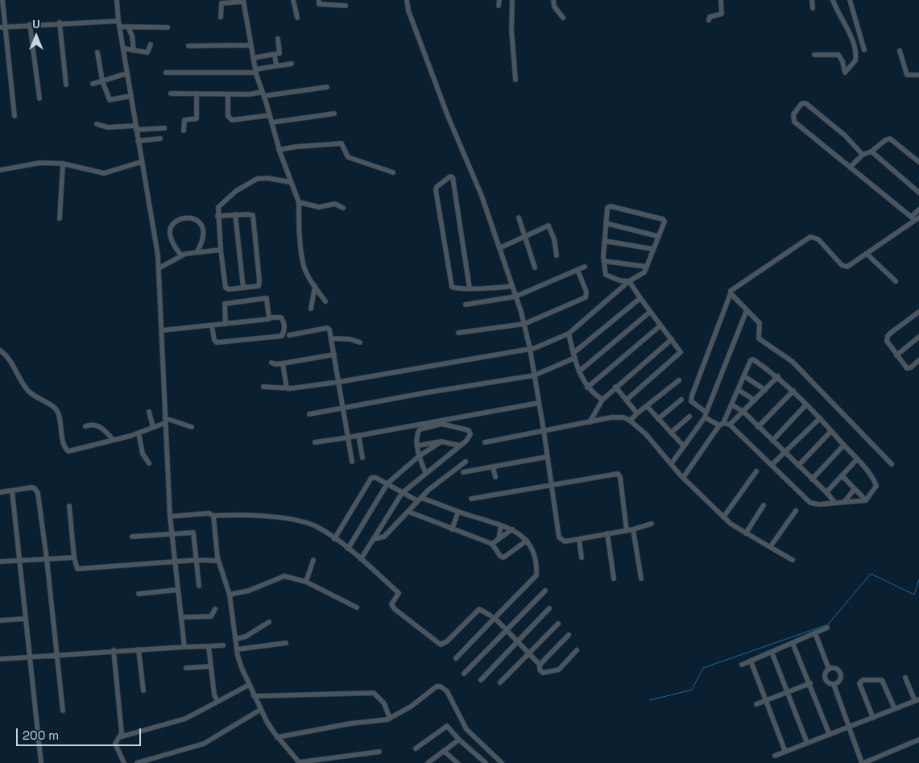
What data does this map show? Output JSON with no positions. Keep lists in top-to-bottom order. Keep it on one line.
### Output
{"scale_bar":"200 m","north":"top"}
